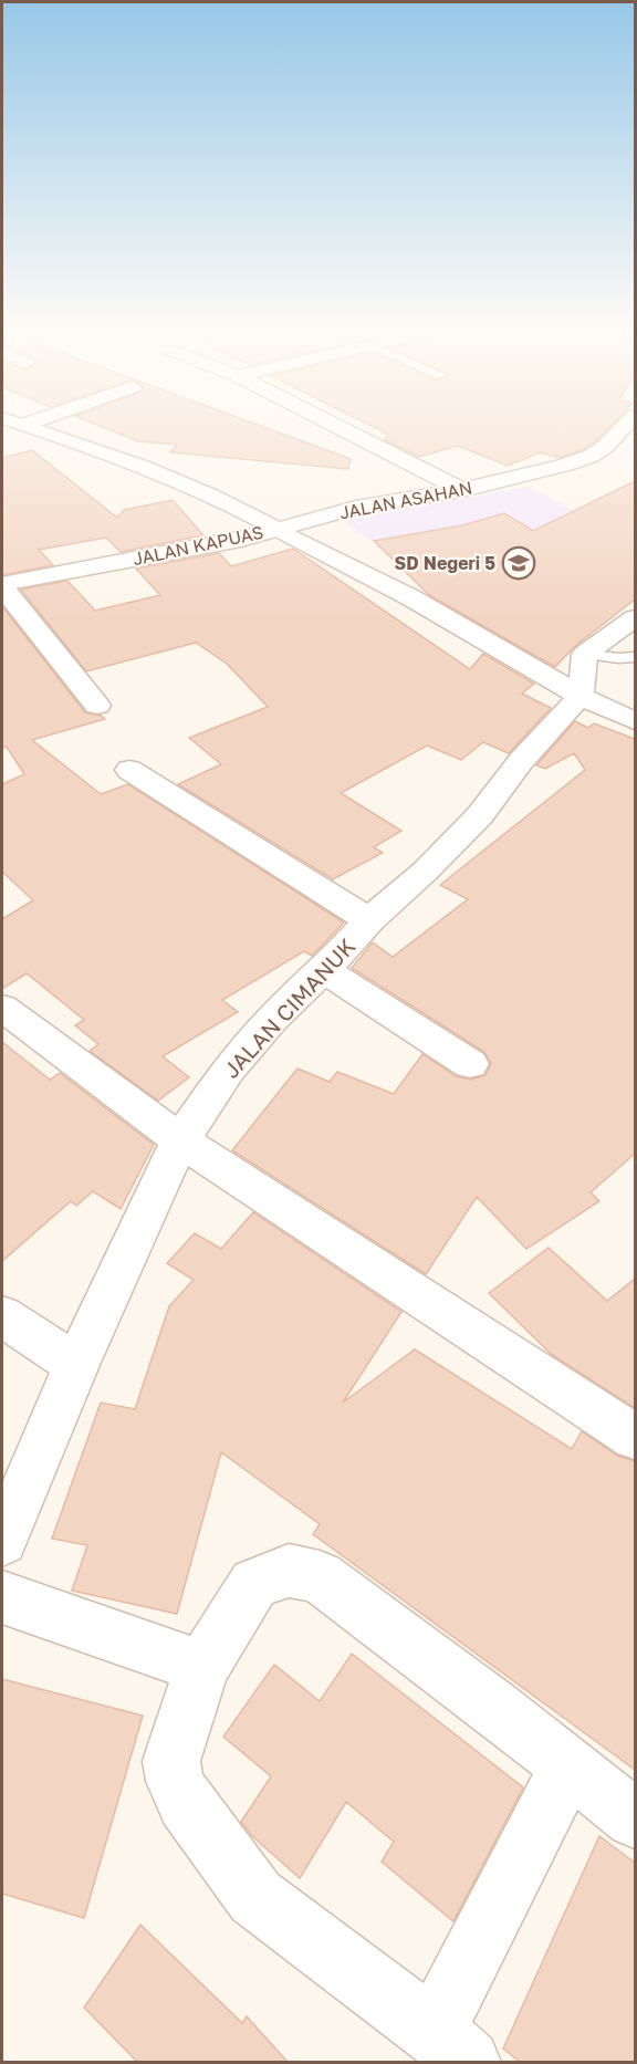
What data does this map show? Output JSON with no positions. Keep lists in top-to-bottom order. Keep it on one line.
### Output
{"streets":{"street":["JALAN ASAHAN","JALAN KAPUAS","JALAN CIMANUK"]},"crossings":[["JALAN ASAHAN","JALAN KAPUAS"]],"places":{"school or university":["SD Negeri 5"]}}
